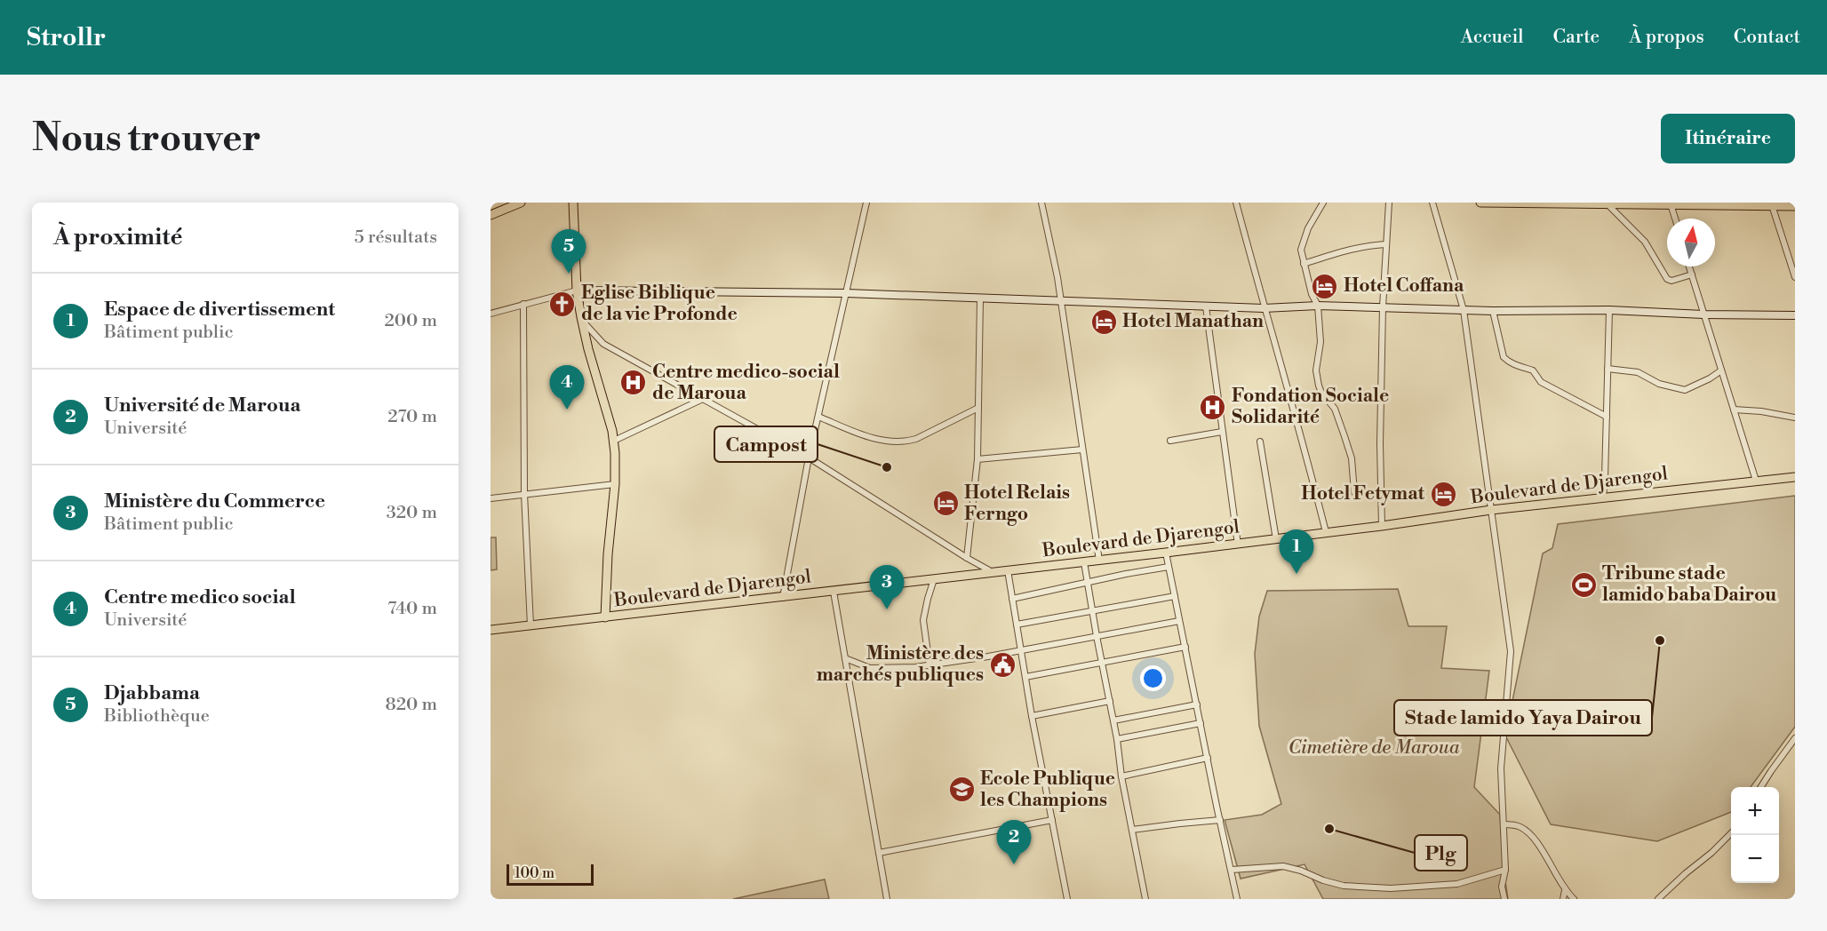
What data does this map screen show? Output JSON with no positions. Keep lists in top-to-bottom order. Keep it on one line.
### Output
{"streets":{"main road":["Boulevard de Djarengol"]},"parks":["Cimetière de Maroua"],"places":{"hotel":["Hotel Coffana","Hotel Manathan","Hotel Fetymat","Hotel Relais Ferngo"],"church":["Eglise Biblique de la vie Profonde"],"hospital":["Centre medico-social de Maroua","Fondation Sociale Solidarité"],"other":["Campost","Stade lamido Yaya Dairou","Plg"],"sports":["Tribune stade lamido baba Dairou"],"public building":["Ministère des marchés publiques"],"school or university":["Ecole Publique les Champions"]},"scale_bar":"100 m","north":"top","page":{"header":"Strollr","nav":["Accueil","Carte","À propos","Contact"],"buttons":"Itinéraire","title":"Nous trouver","heading":["À proximité","5 résultats"],"pins":["5","4","1","3","2"],"list":[{"mark":"1","name":"Espace de divertissement","note":"Bâtiment public","value":"200 m"},{"mark":"2","name":"Université de Maroua","note":"Université","value":"270 m"},{"mark":"3","name":"Ministère du Commerce","note":"Bâtiment public","value":"320 m"},{"mark":"4","name":"Centre medico social","note":"Université","value":"740 m"},{"mark":"5","name":"Djabbama","note":"Bibliothèque","value":"820 m"}],"map_buttons":["+","−"],"scale":"100 m"}}
